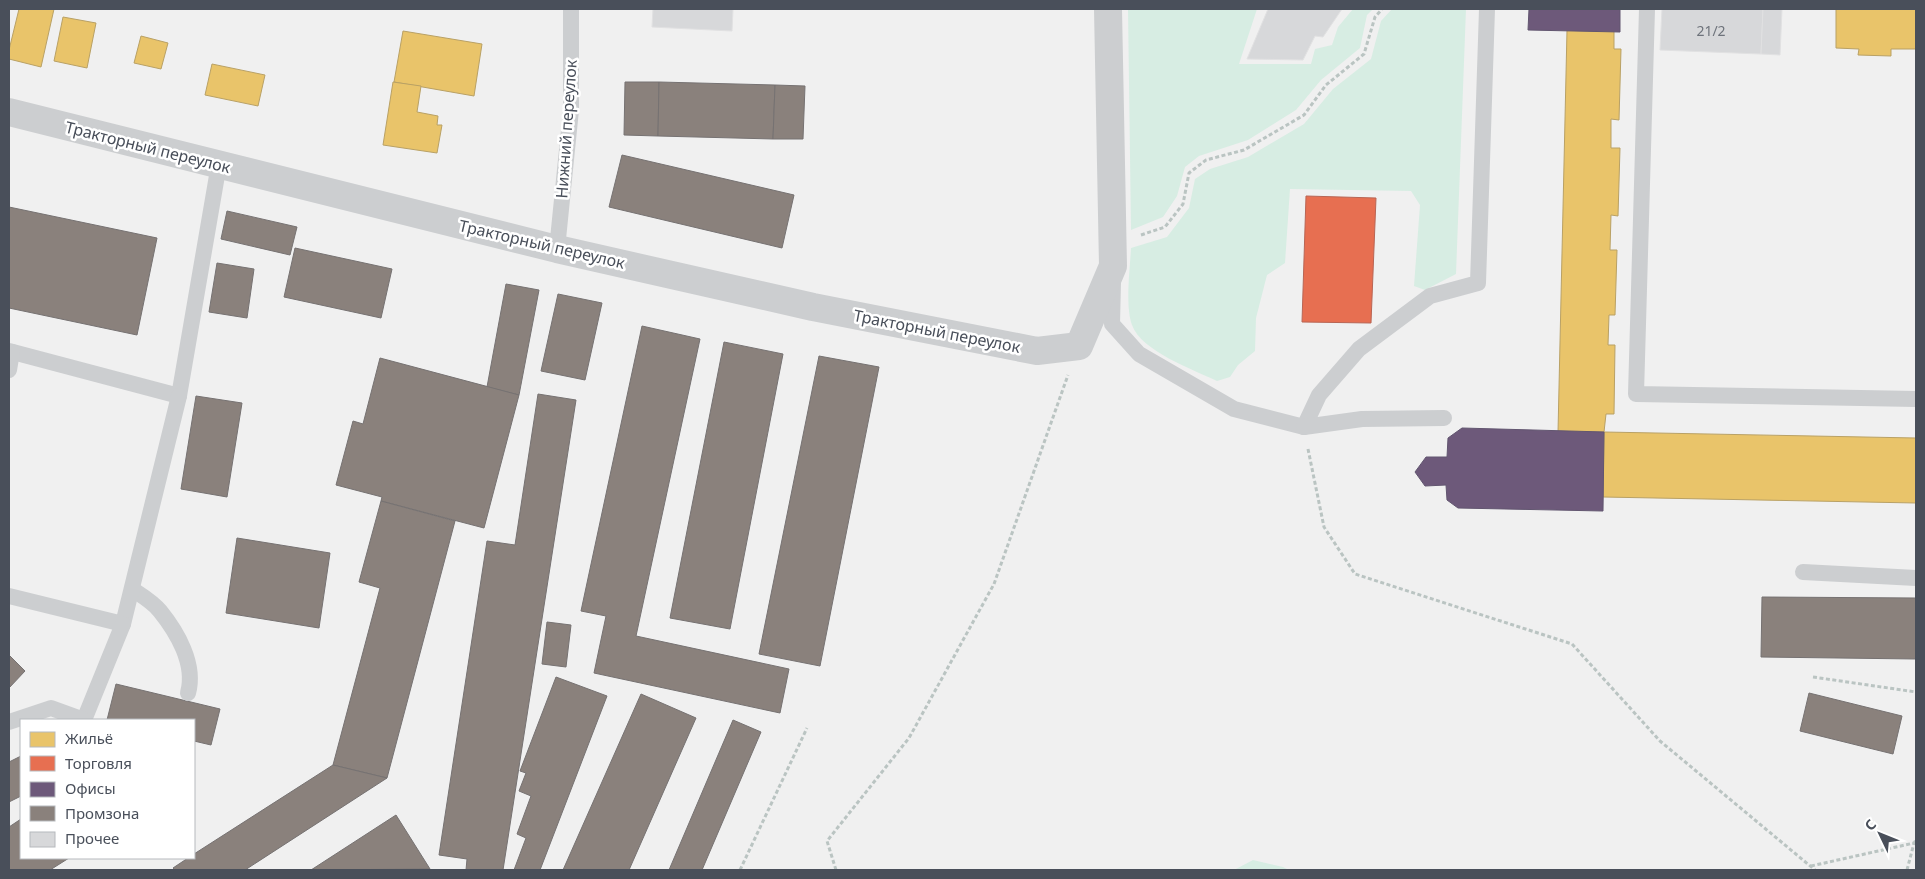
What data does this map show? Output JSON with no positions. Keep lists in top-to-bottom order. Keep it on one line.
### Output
{"streets":{"street":["Тракторный переулок"],"lane":["Нижний переулок"]},"crossings":[["Нижний переулок","Тракторный переулок"]],"house_numbers":["21/2"],"legend":["Жильё","Торговля","Офисы","Промзона","Прочее"],"north":"top left"}
